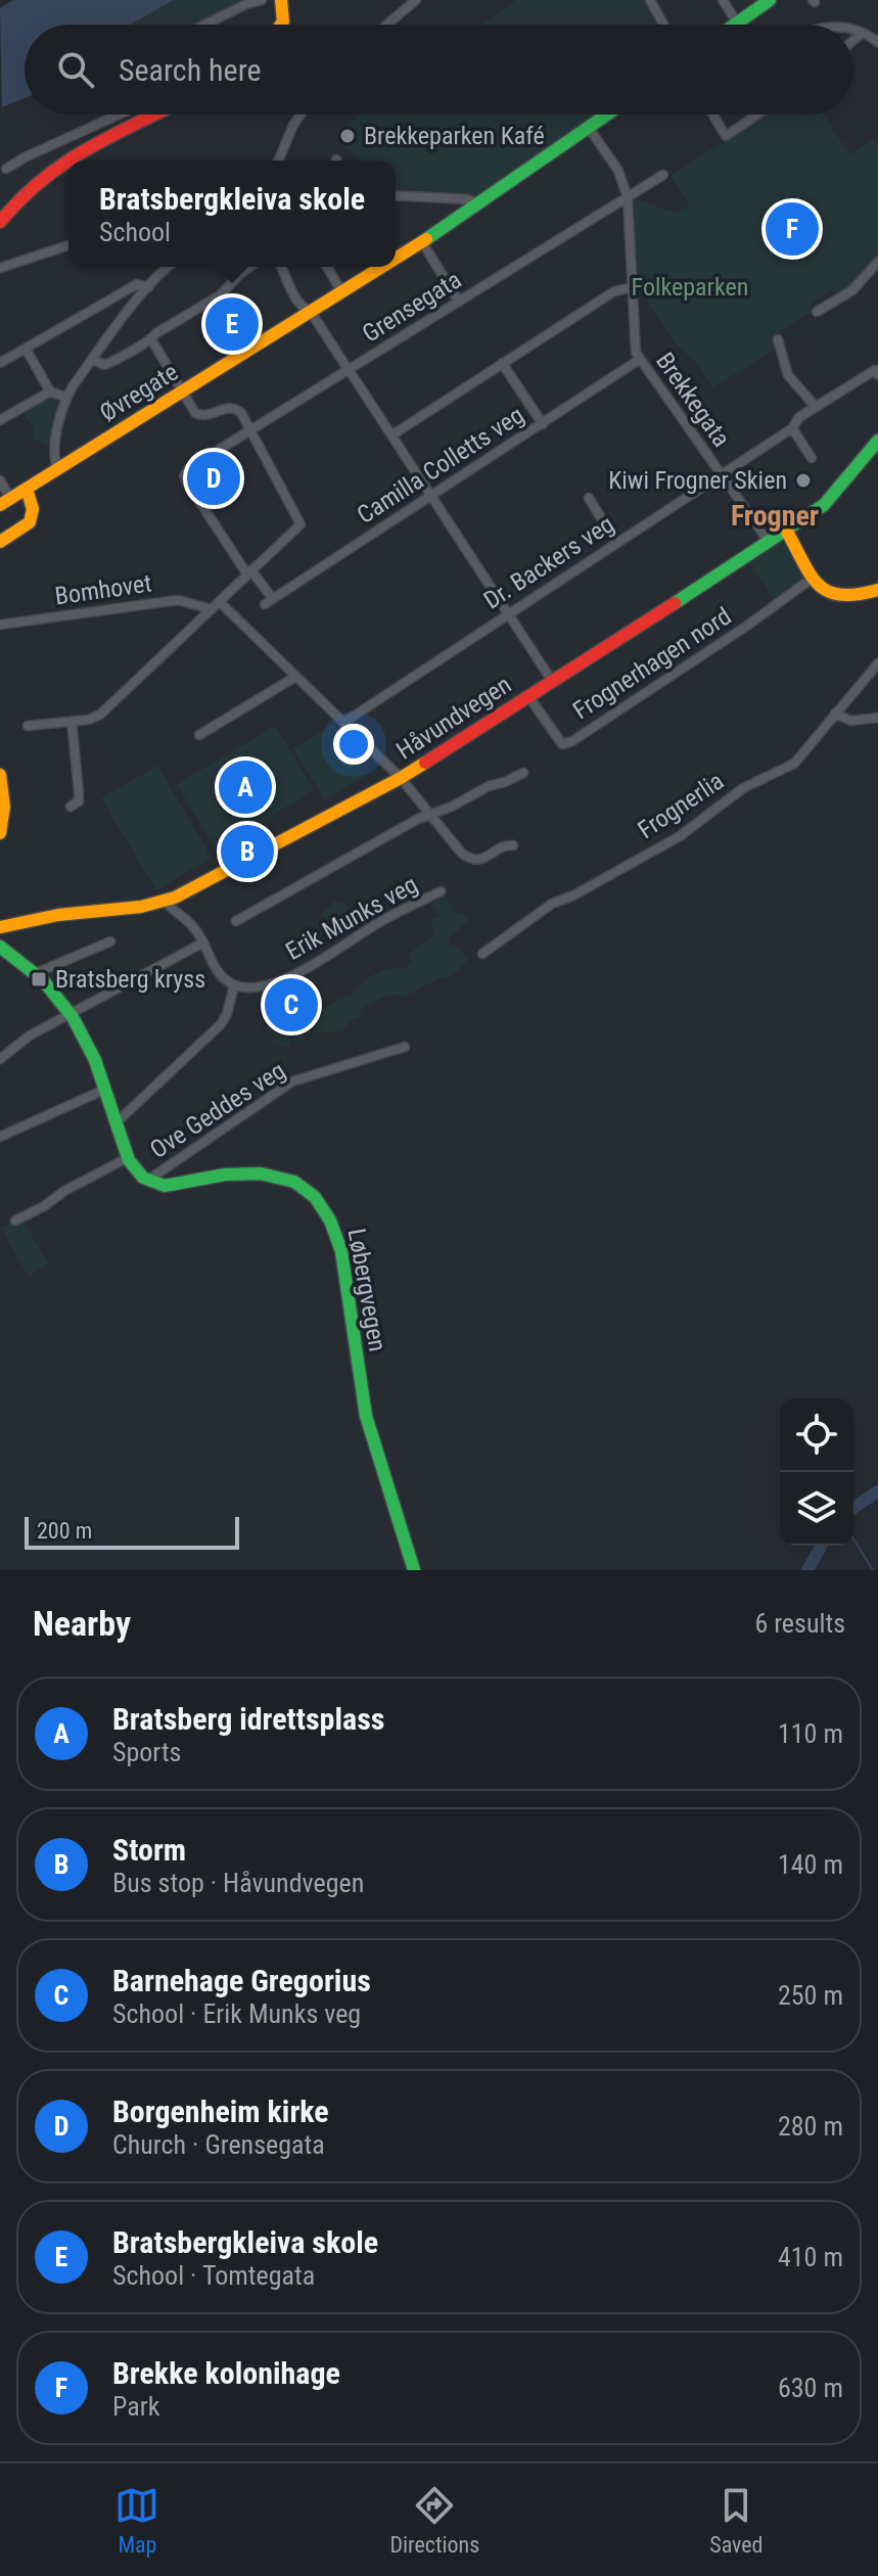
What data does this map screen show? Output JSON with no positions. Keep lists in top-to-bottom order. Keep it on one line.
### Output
{"streets":{"street":["Grensegata","Øvregate","Brekkegata","Camilla Colletts veg","Dr. Backers veg","Bomhovet","Frognerhagen nord","Håvundvegen","Frognerlia","Erik Munks veg","Ove Geddes veg","Løbergvegen"]},"crossings":[["Grensegata","Brekkegata"],["Grensegata","Camilla Colletts veg"],["Øvregate","Brekkegata"],["Brekkegata","Camilla Colletts veg"],["Brekkegata","Dr. Backers veg"],["Brekkegata","Håvundvegen"],["Frognerhagen nord","Håvundvegen"],["Ove Geddes veg","Løbergvegen"]],"districts":["Frogner"],"parks":["Folkeparken"],"places":{"other":["Brekkeparken Kafé","Kiwi Frogner Skien"],"transit":["Bratsberg kryss"]},"scale_bar":"200 m","page":{"search":"Search here","popup":["Bratsbergkleiva skole","School"],"pins":["F","E","D","A","B","C"],"scale":"200 m","heading":["Nearby","6 results"],"list":[{"mark":"A","name":"Bratsberg idrettsplass","note":"Sports","value":"110 m"},{"mark":"B","name":"Storm","note":"Bus stop · Håvundvegen","value":"140 m"},{"mark":"C","name":"Barnehage Gregorius","note":"School · Erik Munks veg","value":"250 m"},{"mark":"D","name":"Borgenheim kirke","note":"Church · Grensegata","value":"280 m"},{"mark":"E","name":"Bratsbergkleiva skole","note":"School · Tomtegata","value":"410 m"},{"mark":"F","name":"Brekke kolonihage","note":"Park","value":"630 m"}],"nav":["Map","Directions","Saved"]}}
